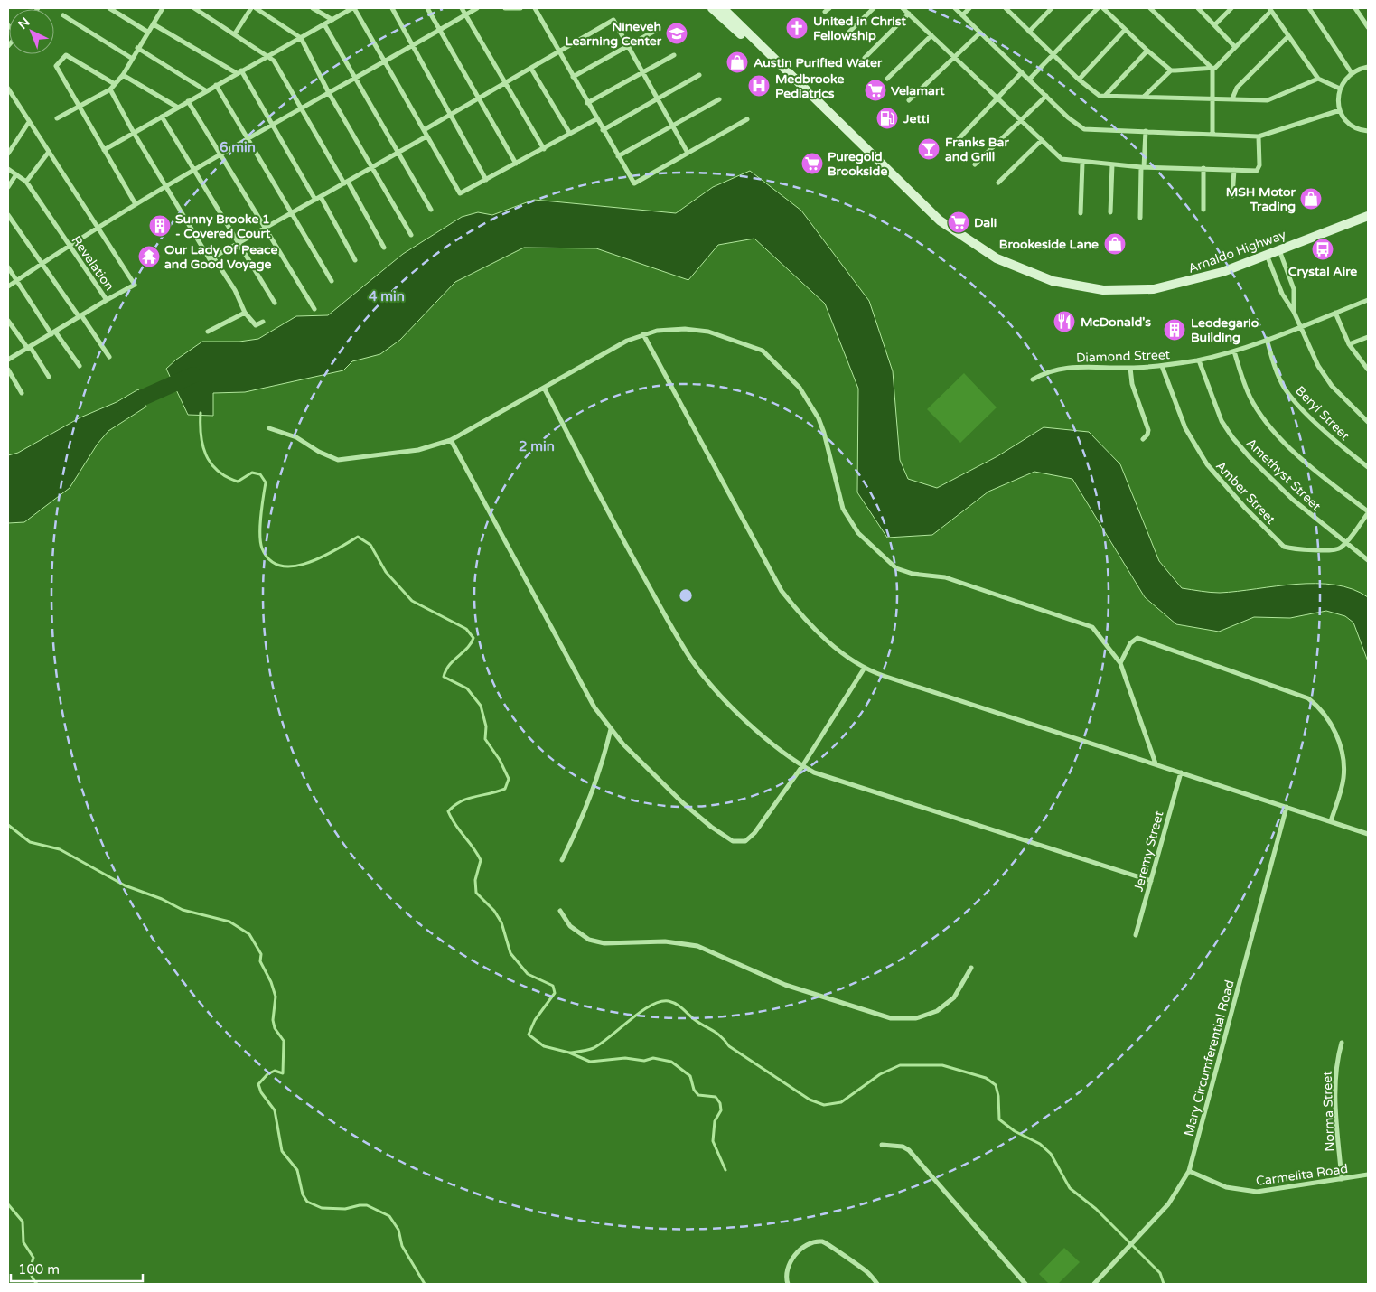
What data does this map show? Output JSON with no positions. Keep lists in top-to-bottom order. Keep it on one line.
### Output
{"streets":{"main road":["Arnaldo Highway"],"street":["Revelation","Diamond Street","Beryl Street","Amethyst Street","Amber Street","Jeremy Street","Mary Circumferential Road","Norma Street","Carmelita Road"]},"crossings":[["Diamond Street","Beryl Street"],["Diamond Street","Amethyst Street"],["Diamond Street","Amber Street"],["Amethyst Street","Amber Street"],["Mary Circumferential Road","Carmelita Road"],["Norma Street","Carmelita Road"]],"places":{"church":["United in Christ Fellowship"],"school or university":["Nineveh Learning Center"],"shop":["Austin Purified Water","MSH Motor Trading","Brookeside Lane"],"hospital":["Medbrooke Pediatrics"],"supermarket":["Velamart","Puregold Brookside","Dali"],"fuel station":["Jetti"],"bar":["Franks Bar and Grill"],"building":["Sunny Brooke 1 - Covered Court","Leodegario Building"],"bus stop":["Crystal Aire"],"temple":["Our Lady Of Peace and Good Voyage"],"restaurant":["McDonald's"]},"scale_bar":"100 m","north":"top left","rings":["6 min","4 min","2 min"]}
